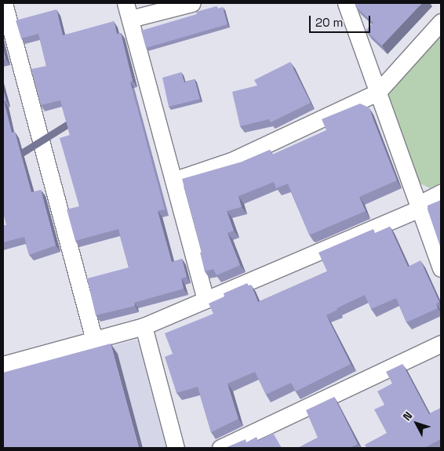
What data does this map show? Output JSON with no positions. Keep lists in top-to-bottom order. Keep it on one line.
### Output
{"scale_bar":"20 m","north":"top left"}
